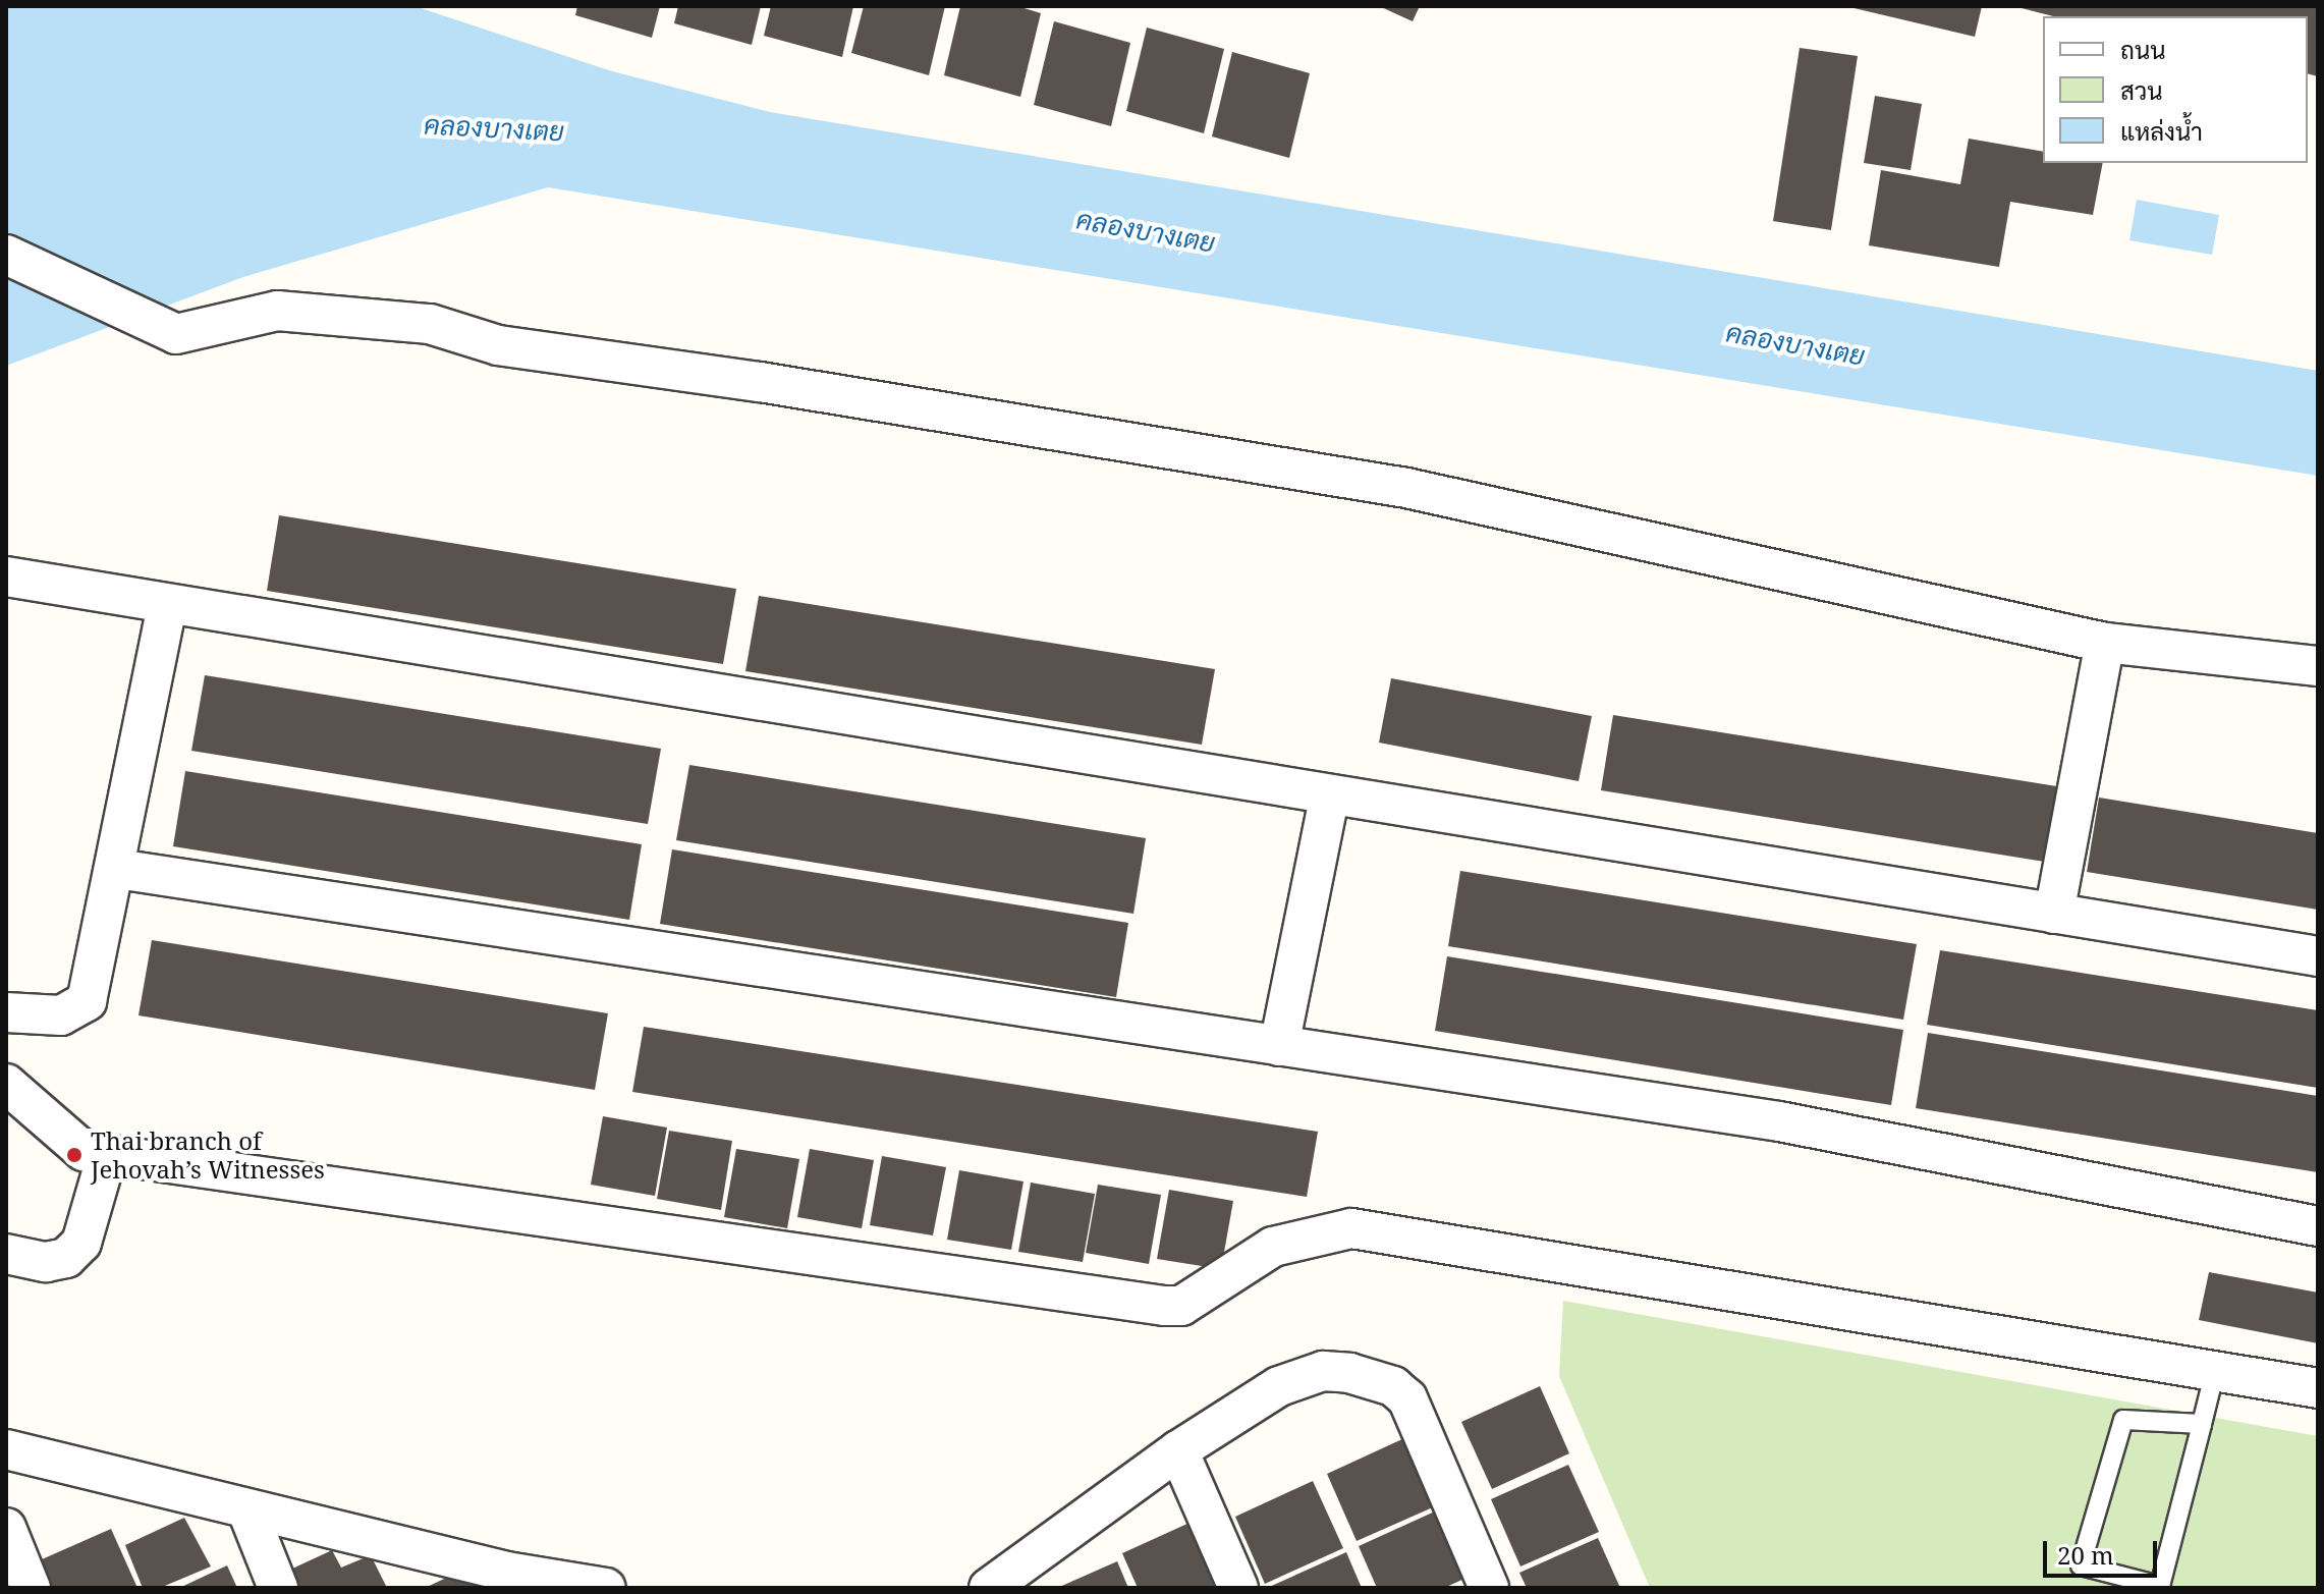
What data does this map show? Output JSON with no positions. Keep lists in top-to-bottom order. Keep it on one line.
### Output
{"water":["คลองบางเตย"],"places":["Thai branch of Jehovah’s Witnesses"],"legend":["ถนน","สวน","แหล่งน้ำ"],"scale_bar":"20 m"}
